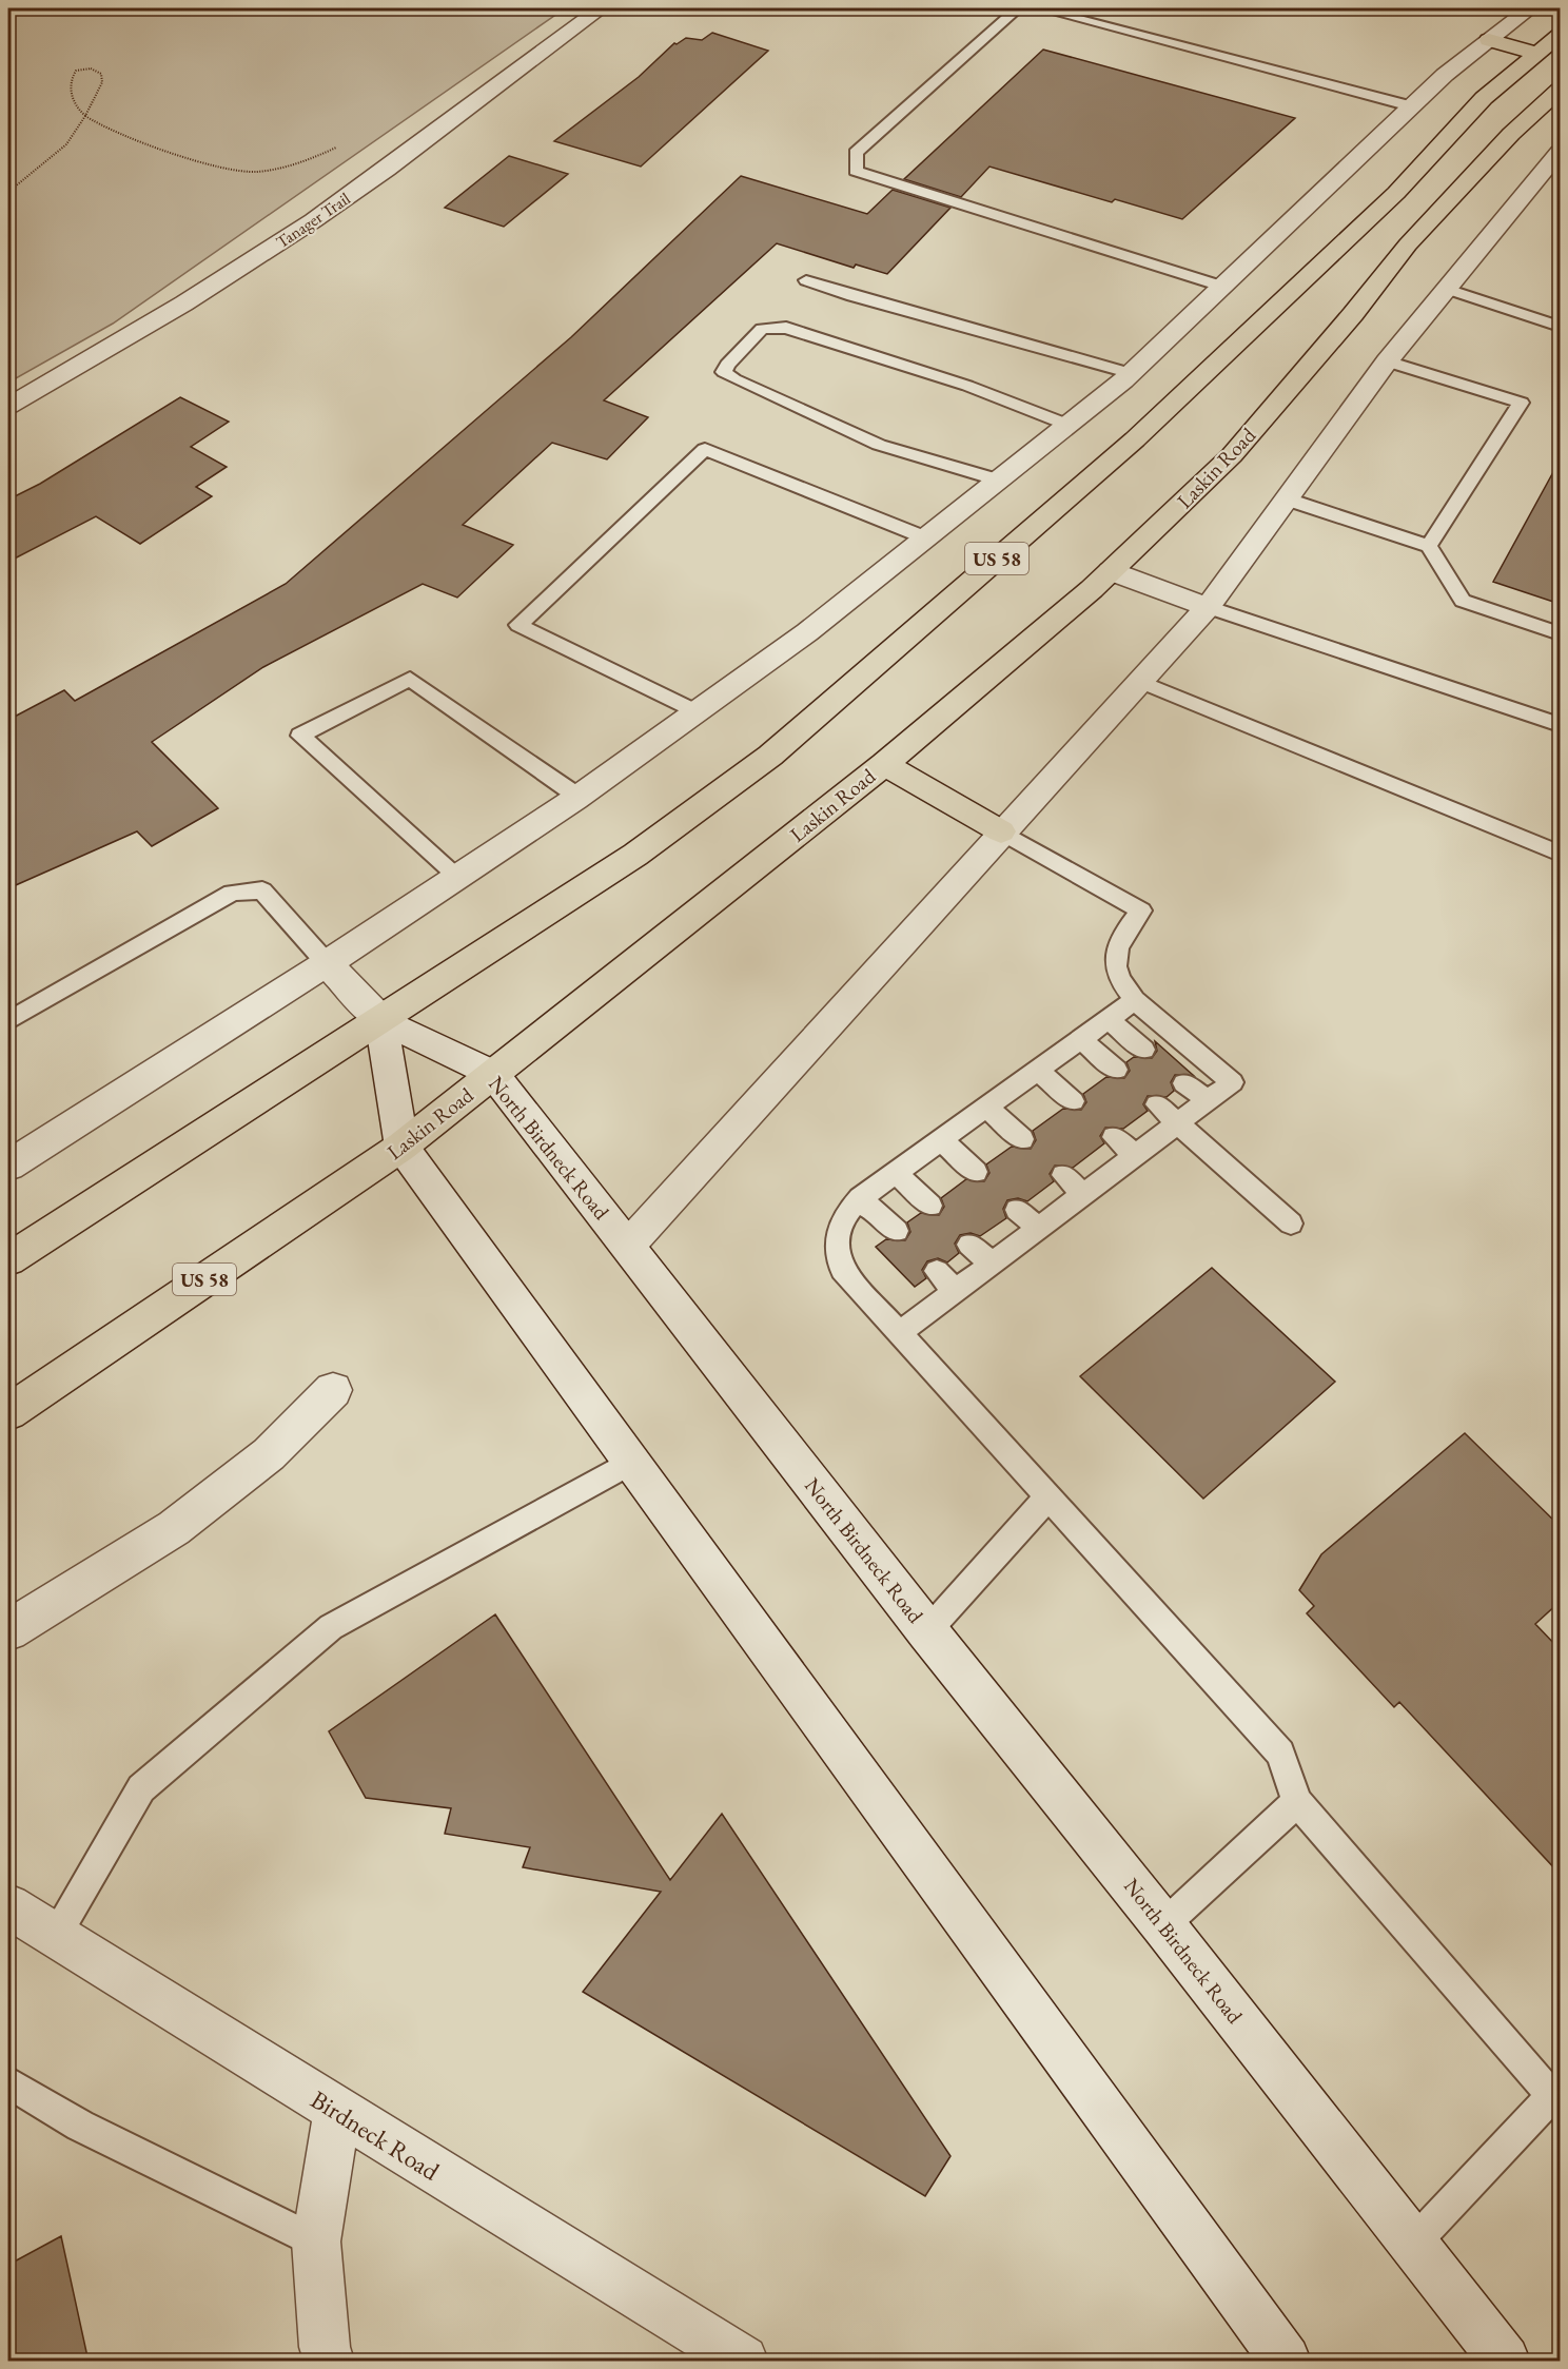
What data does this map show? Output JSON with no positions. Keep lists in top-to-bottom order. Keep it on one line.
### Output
{"streets":{"main road":["Laskin Road","US 58"],"street":["Tanager Trail","North Birdneck Road","Birdneck Road"]},"crossings":[["Laskin Road","North Birdneck Road"],["US 58","North Birdneck Road"]]}
